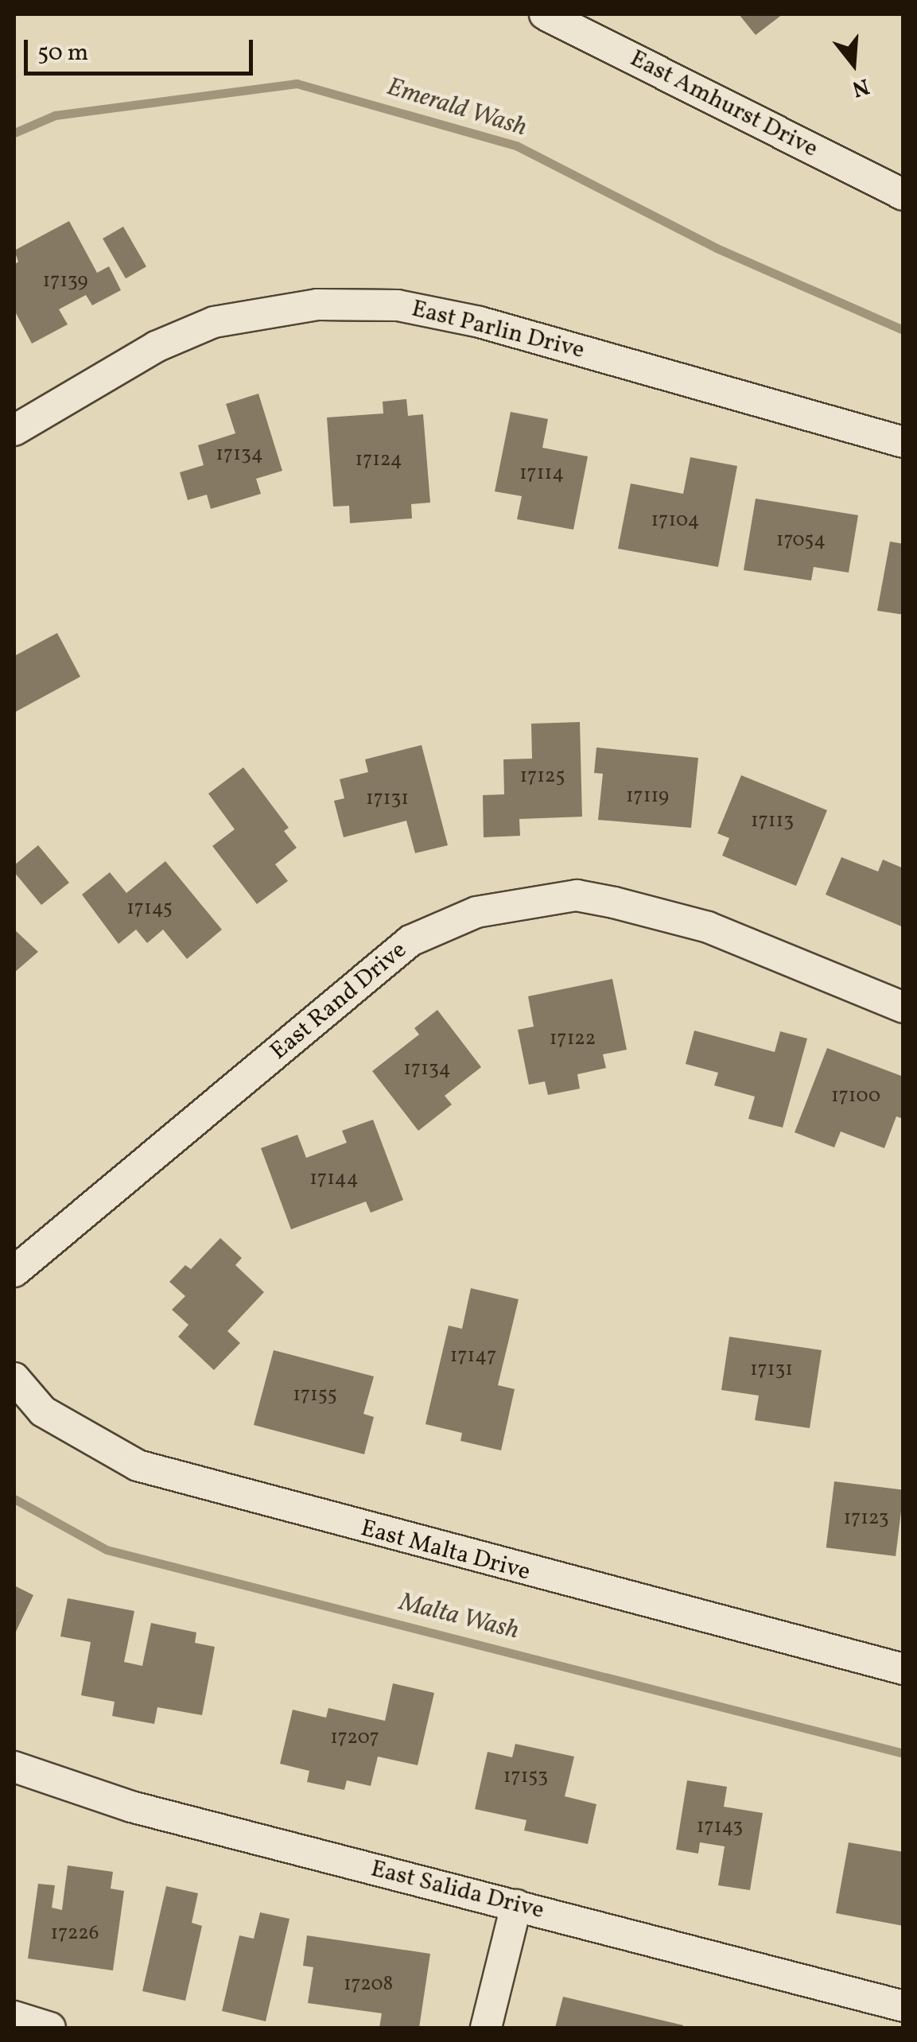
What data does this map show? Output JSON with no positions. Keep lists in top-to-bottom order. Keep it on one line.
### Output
{"streets":{"street":["East Amhurst Drive","East Parlin Drive","East Rand Drive","East Malta Drive","East Salida Drive"]},"water":["Emerald Wash","Malta Wash"],"house_numbers":["17139","17134","17124","17114","17104","17054","17125","17119","17131","17113","17145","17122","17134","17100","17144","17147","17131","17155","17123","17207","17153","17143","17226","17208"],"scale_bar":"50 m","north":"bottom"}
